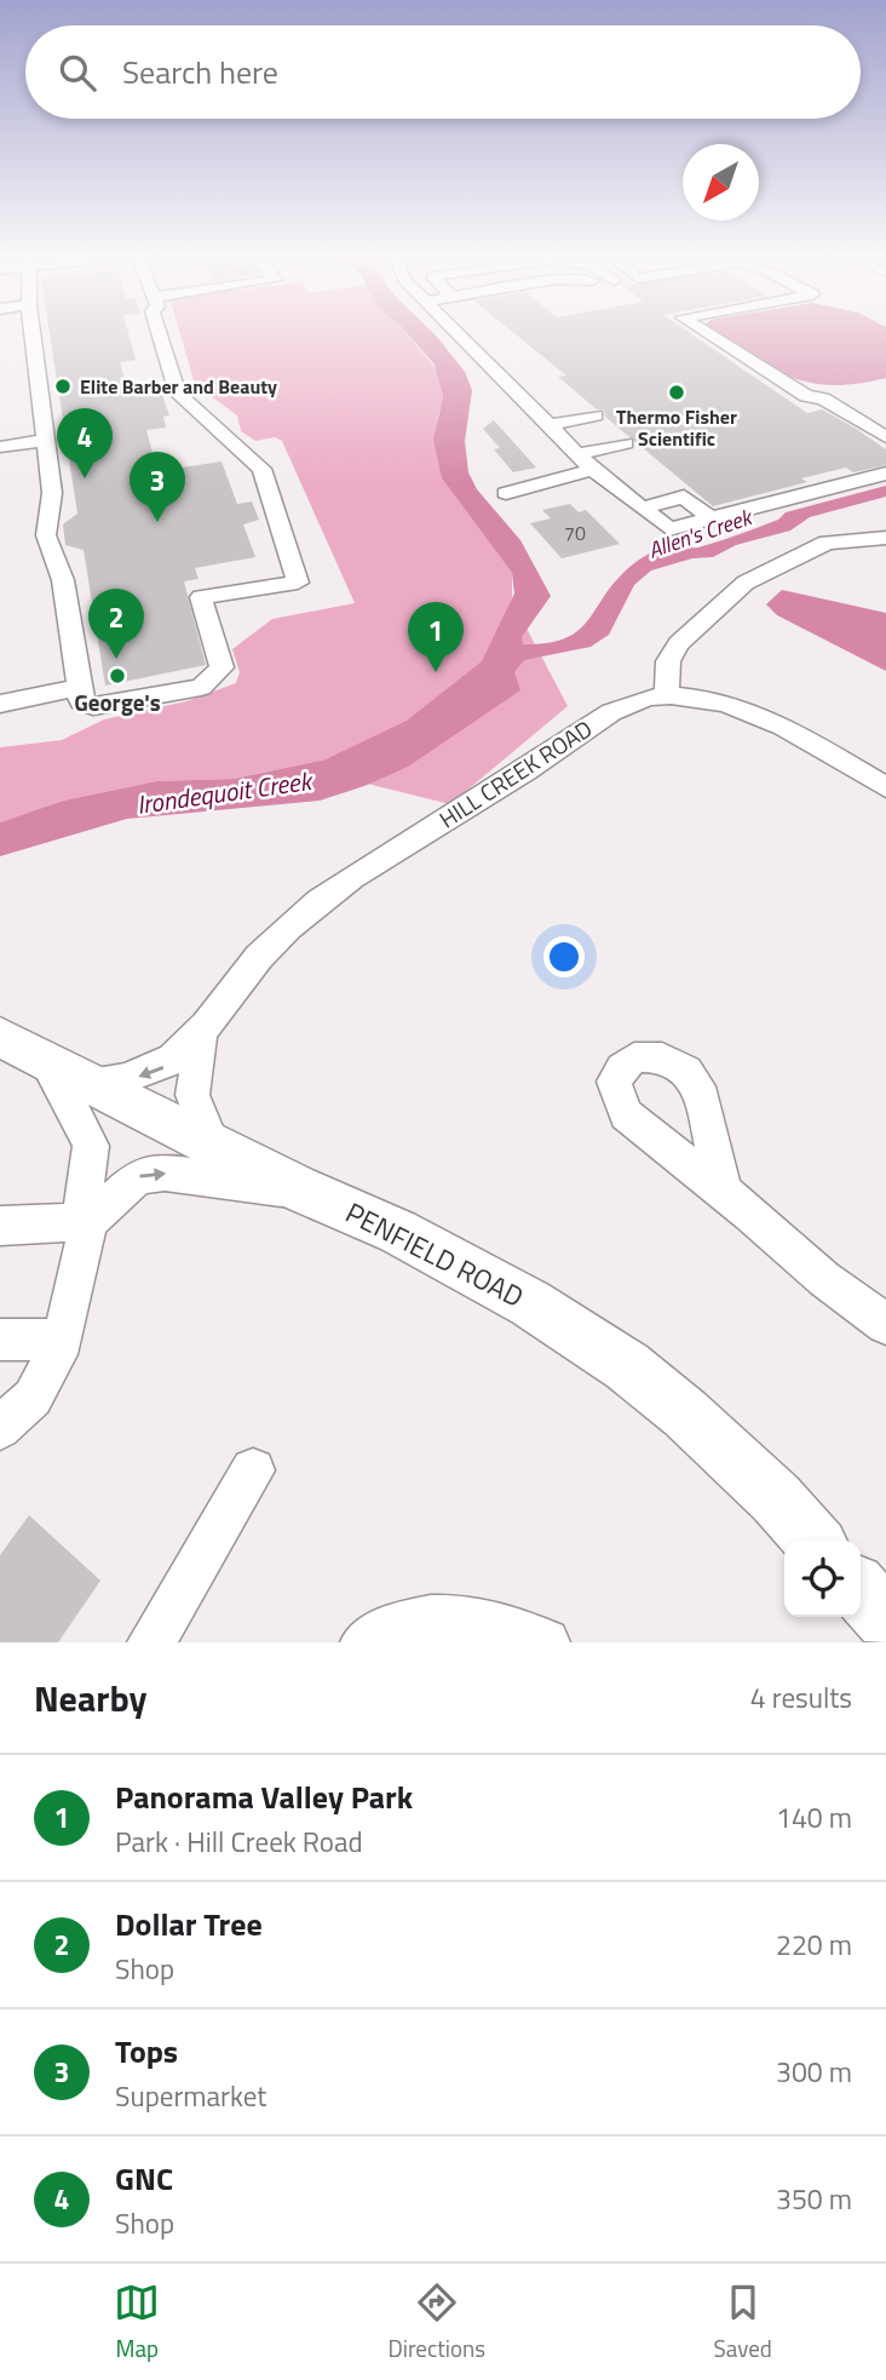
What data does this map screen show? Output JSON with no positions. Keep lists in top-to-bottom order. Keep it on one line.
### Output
{"streets":{"main road":["PENFIELD ROAD"],"street":["HILL CREEK ROAD"]},"crossings":[["HILL CREEK ROAD","PENFIELD ROAD"]],"water":["Allen's Creek","Irondequoit Creek"],"places":["Elite Barber and Beauty","Thermo Fisher Scientific","George's"],"house_numbers":["70"],"north":"bottom left","page":{"search":"Search here","pins":["4","3","2","1"],"heading":["Nearby","4 results"],"list":[{"mark":"1","name":"Panorama Valley Park","note":"Park · Hill Creek Road","value":"140 m"},{"mark":"2","name":"Dollar Tree","note":"Shop","value":"220 m"},{"mark":"3","name":"Tops","note":"Supermarket","value":"300 m"},{"mark":"4","name":"GNC","note":"Shop","value":"350 m"}],"nav":["Map","Directions","Saved"]}}
